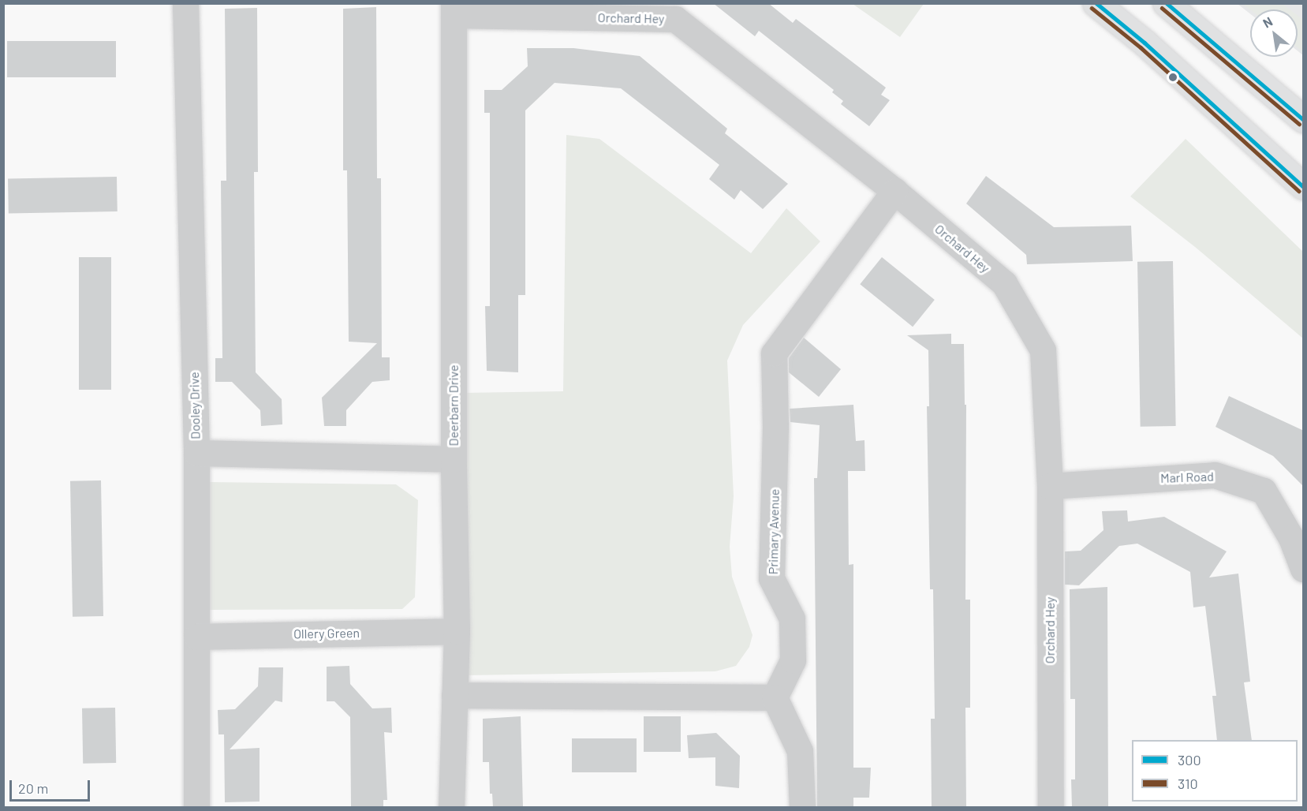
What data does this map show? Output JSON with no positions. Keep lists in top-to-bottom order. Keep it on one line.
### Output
{"streets":{"street":["Orchard Hey","Dooley Drive","Deerbarn Drive","Marl Road","Primary Avenue","Ollery Green"]},"crossings":[["Orchard Hey","Deerbarn Drive"],["Orchard Hey","Marl Road"],["Orchard Hey","Primary Avenue"],["Dooley Drive","Ollery Green"],["Deerbarn Drive","Ollery Green"]],"lines":["transit line 300","transit line 310"],"legend":["300","310"],"scale_bar":"20 m","north":"top left"}
